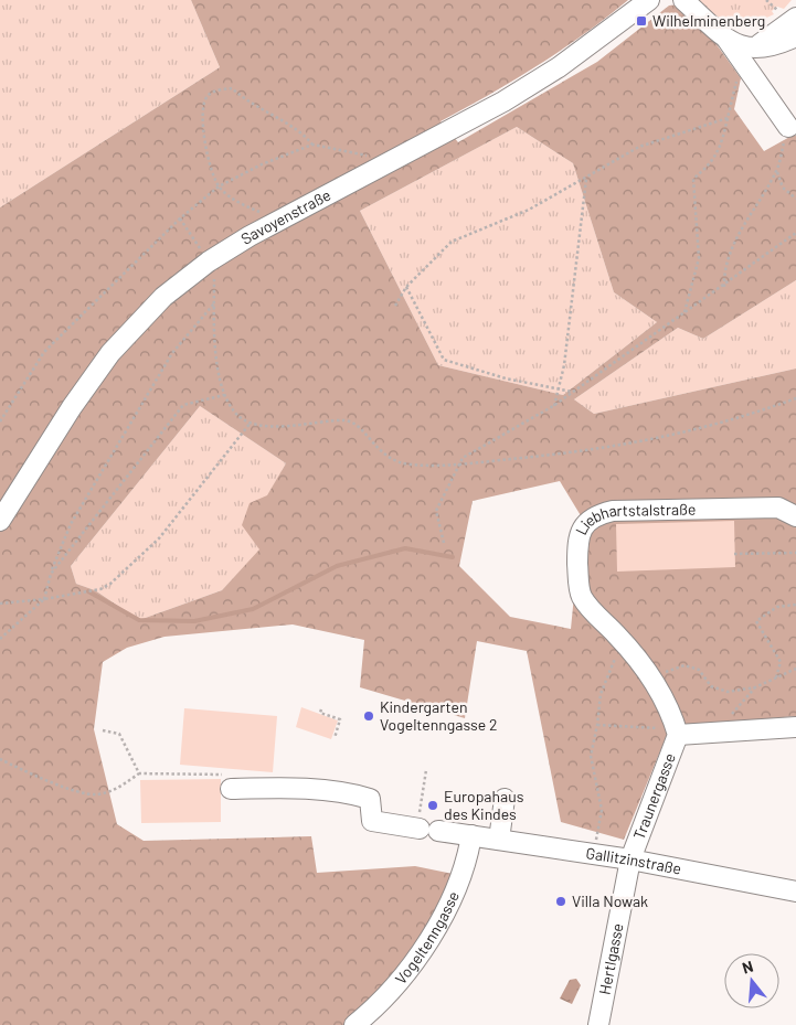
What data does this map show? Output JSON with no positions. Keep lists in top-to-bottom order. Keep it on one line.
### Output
{"streets":{"street":["Savoyenstraße","Liebhartstalstraße","Traunergasse","Gallitzinstraße","Vogeltenngasse","Hertlgasse"]},"crossings":[["Liebhartstalstraße","Traunergasse"],["Traunergasse","Gallitzinstraße"],["Traunergasse","Hertlgasse"],["Gallitzinstraße","Vogeltenngasse"],["Gallitzinstraße","Hertlgasse"]],"places":{"transit":["Wilhelminenberg"],"other":["Kindergarten Vogeltenngasse 2","Europahaus des Kindes","Villa Nowak"]},"north":"top"}
